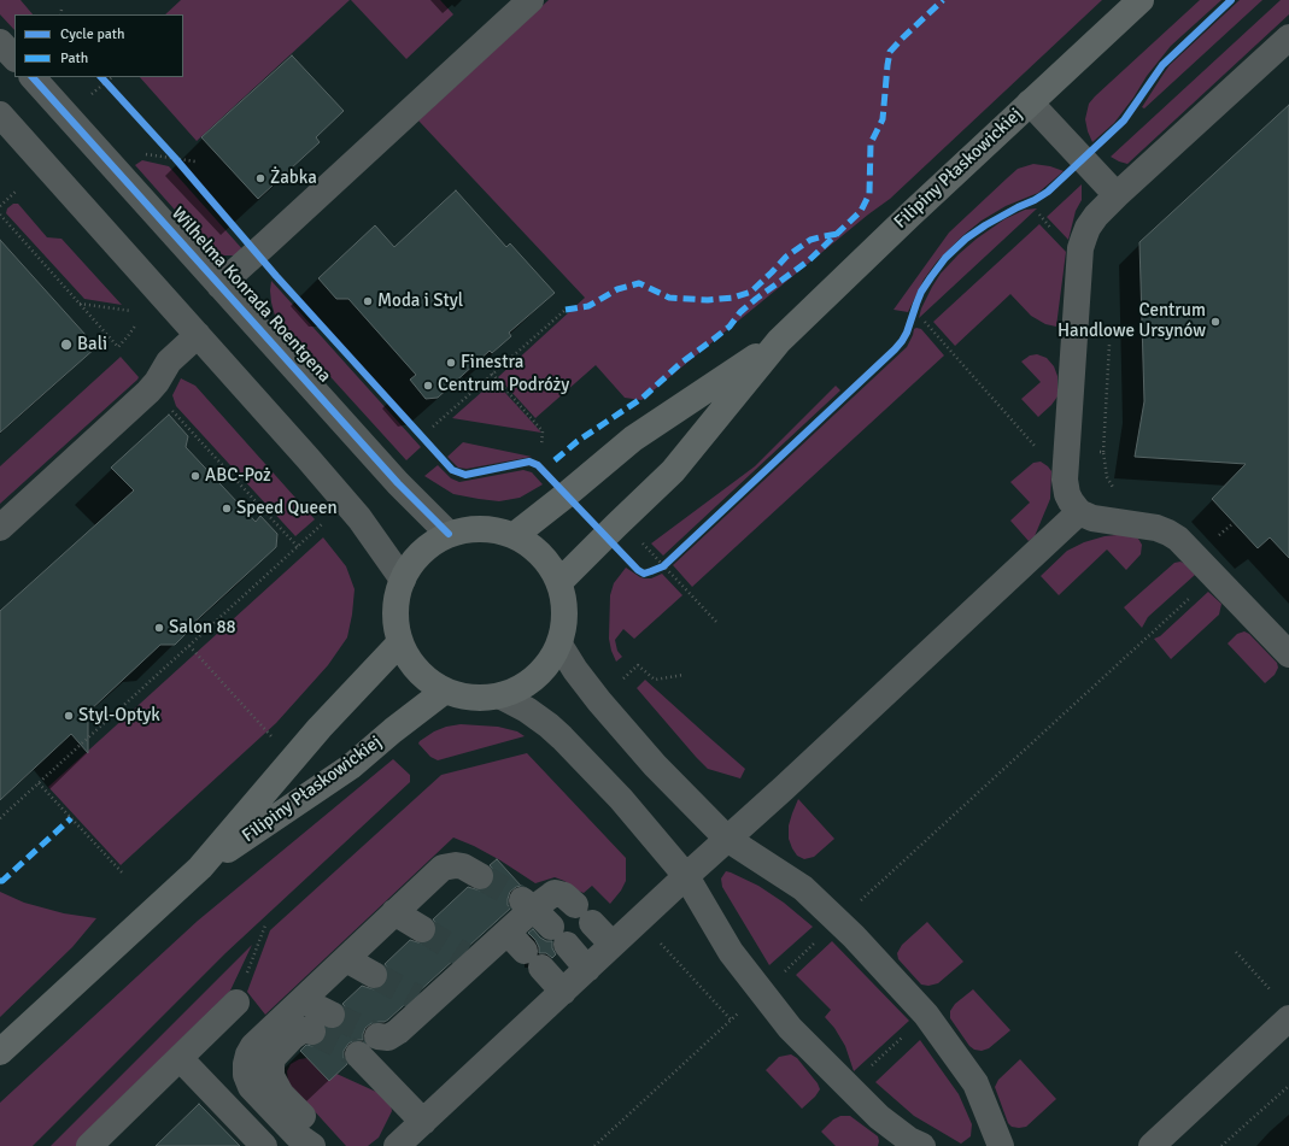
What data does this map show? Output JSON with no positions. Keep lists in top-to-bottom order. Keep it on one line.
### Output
{"streets":{"main road":["Filipiny Płaskowickiej"],"street":["Wilhelma Konrada Roentgena"]},"crossings":[["Filipiny Płaskowickiej","Wilhelma Konrada Roentgena"]],"places":["Żabka","Moda i Styl","Centrum Handlowe Ursynów","Bali","Finestra","Centrum Podróży","ABC-Poż","Speed Queen","Salon 88","Styl-Optyk"],"legend":["Cycle path","Path"]}
